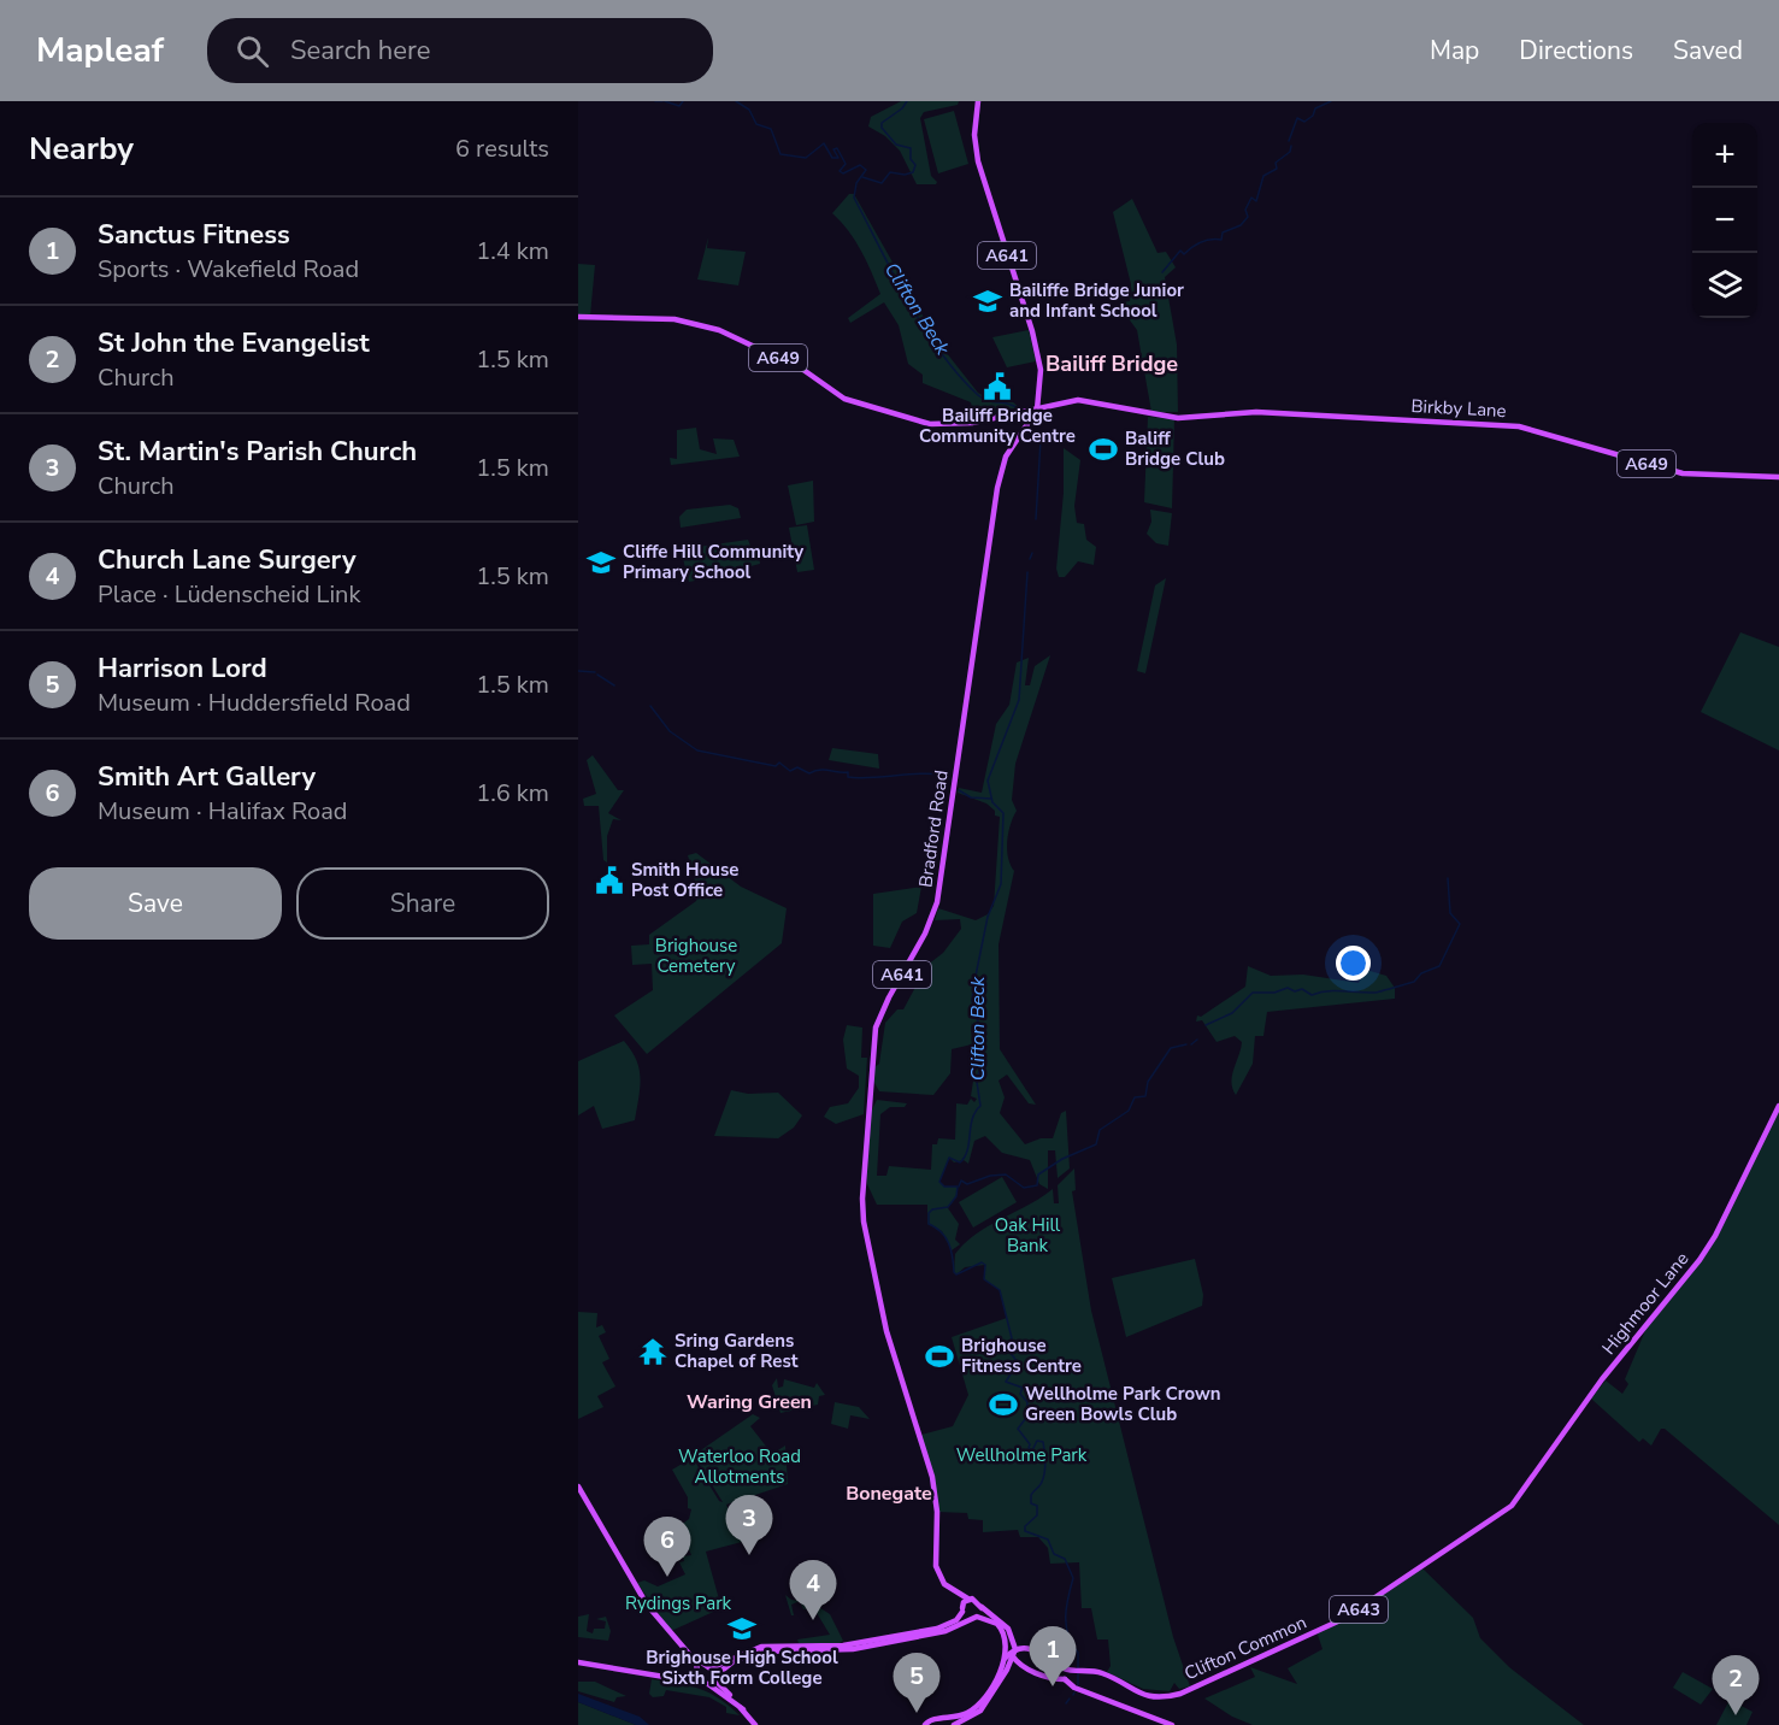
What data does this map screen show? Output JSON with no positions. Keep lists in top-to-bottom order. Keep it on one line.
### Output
{"streets":{"main road":["A641","A649","Birkby Lane","Bradford Road","Highmoor Lane","A643","Clifton Common"]},"crossings":[["A649","Birkby Lane"],["A649","Bradford Road"],["Birkby Lane","Bradford Road"],["Highmoor Lane","Clifton Common"]],"districts":["Bailiff Bridge","Waring Green","Bonegate"],"water":["Clifton Beck"],"parks":["Brighouse Cemetery","Oak Hill Bank","Wellholme Park","Waterloo Road Allotments","Rydings Park"],"places":{"school or university":["Bailiffe Bridge Junior and Infant School","Cliffe Hill Community Primary School","Brighouse High School Sixth Form College"],"public building":["Bailiff Bridge Community Centre","Smith House Post Office"],"sports":["Baliff Bridge Club","Brighouse Fitness Centre","Wellholme Park Crown Green Bowls Club"],"temple":["Sring Gardens Chapel of Rest"]},"page":{"header":"Mapleaf","search":"Search here","nav":["Map","Directions","Saved"],"heading":["Nearby","6 results"],"map_buttons":["+","−"],"list":[{"mark":"1","name":"Sanctus Fitness","note":"Sports · Wakefield Road","value":"1.4 km"},{"mark":"2","name":"St John the Evangelist","note":"Church","value":"1.5 km"},{"mark":"3","name":"St. Martin's Parish Church","note":"Church","value":"1.5 km"},{"mark":"4","name":"Church Lane Surgery","note":"Place · Lüdenscheid Link","value":"1.5 km"},{"mark":"5","name":"Harrison Lord","note":"Museum · Huddersfield Road","value":"1.5 km"},{"mark":"6","name":"Smith Art Gallery","note":"Museum · Halifax Road","value":"1.6 km"}],"buttons":["Save","Share"],"pins":["3","6","4","1","5","2"]}}
